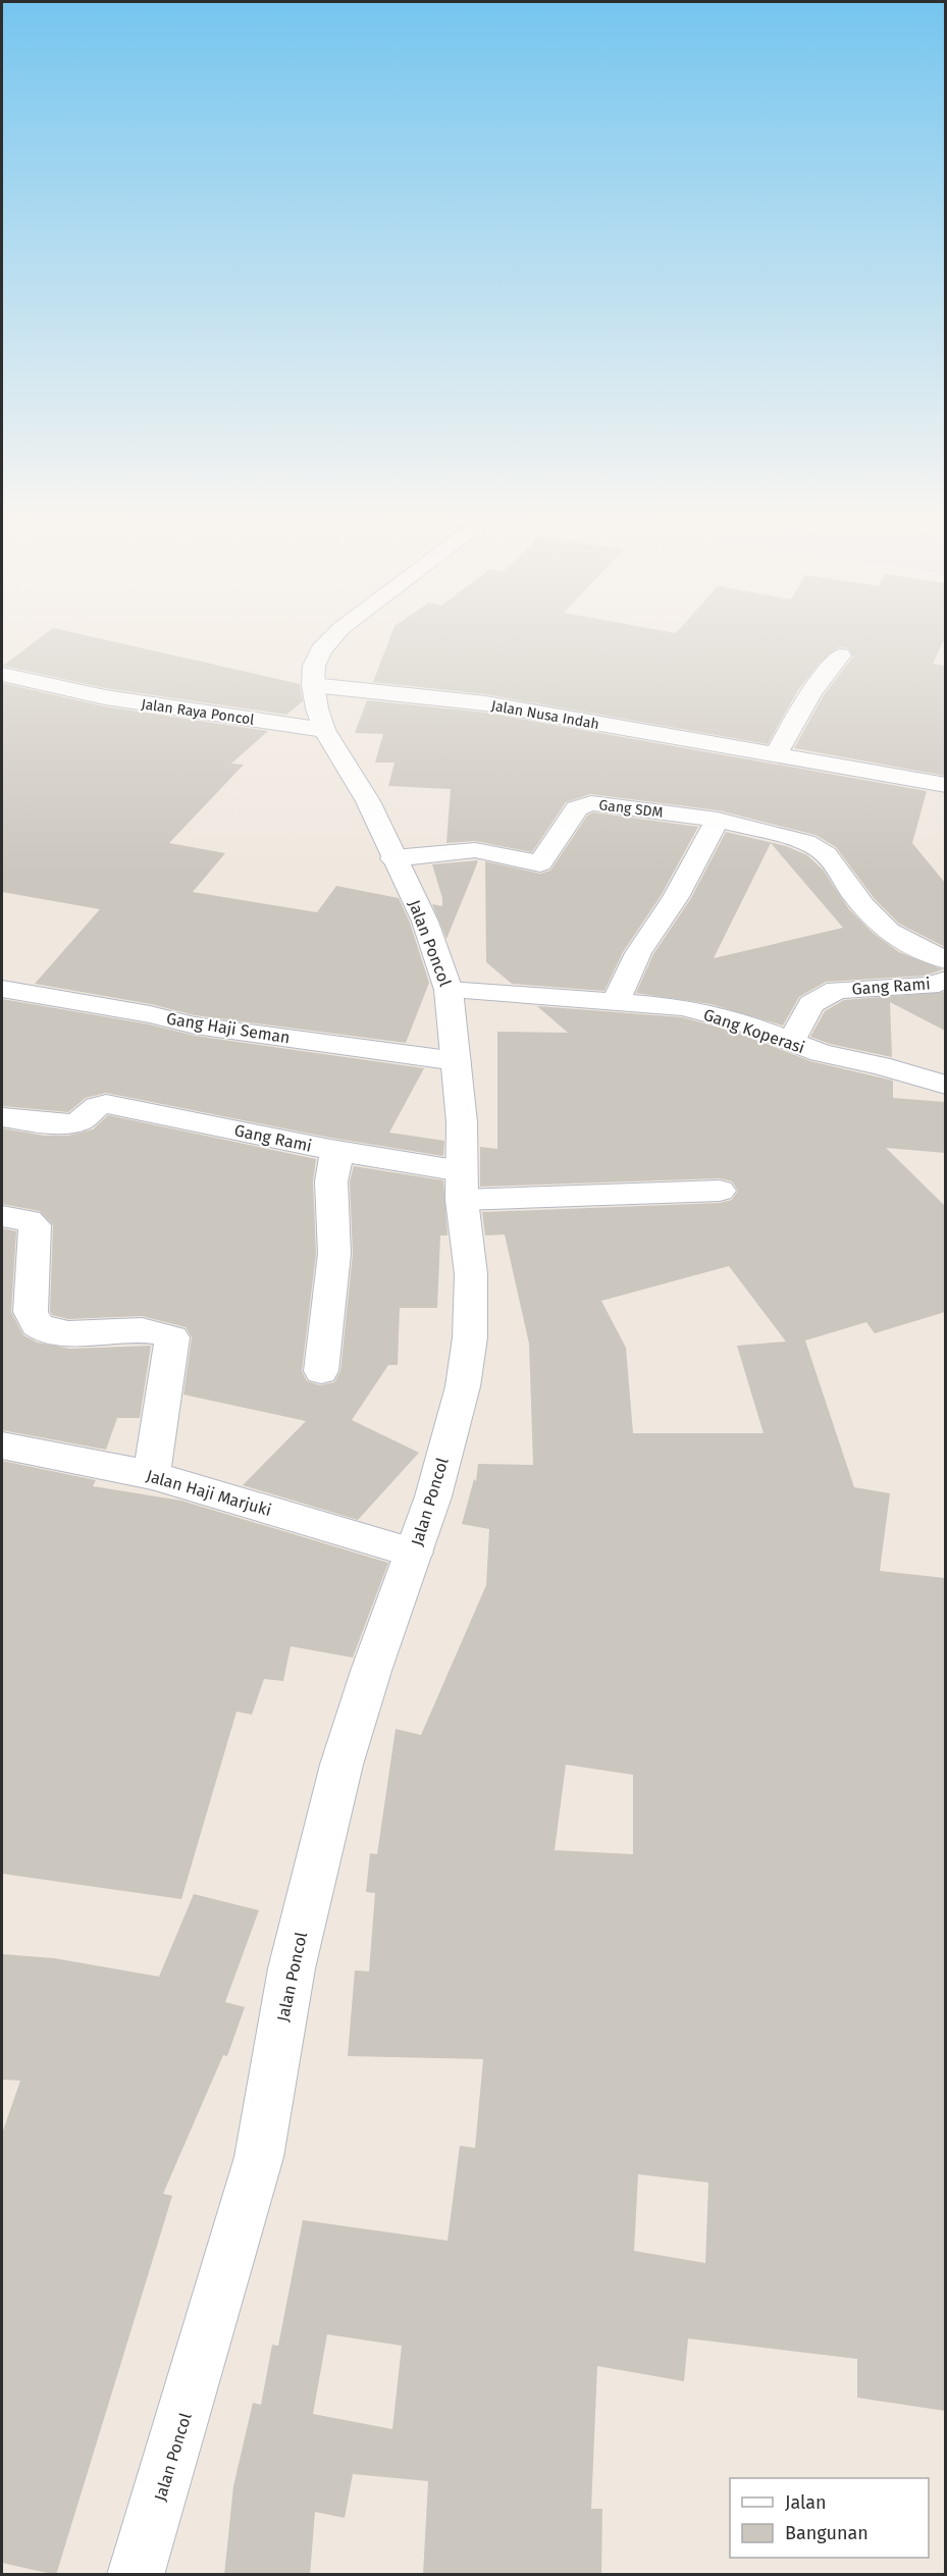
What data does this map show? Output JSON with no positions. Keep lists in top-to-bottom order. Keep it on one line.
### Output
{"streets":{"street":["Jalan Raya Poncol","Jalan Nusa Indah","Gang SDM","Jalan Poncol","Gang Rami","Gang Haji Seman","Gang Koperasi","Jalan Haji Marjuki"]},"crossings":[["Jalan Raya Poncol","Jalan Poncol"],["Jalan Nusa Indah","Jalan Poncol"],["Gang SDM","Jalan Poncol"],["Jalan Poncol","Gang Haji Seman"],["Jalan Poncol","Gang Koperasi"],["Jalan Poncol","Jalan Haji Marjuki"],["Gang Rami","Gang Koperasi"]],"legend":["Jalan","Bangunan"]}
